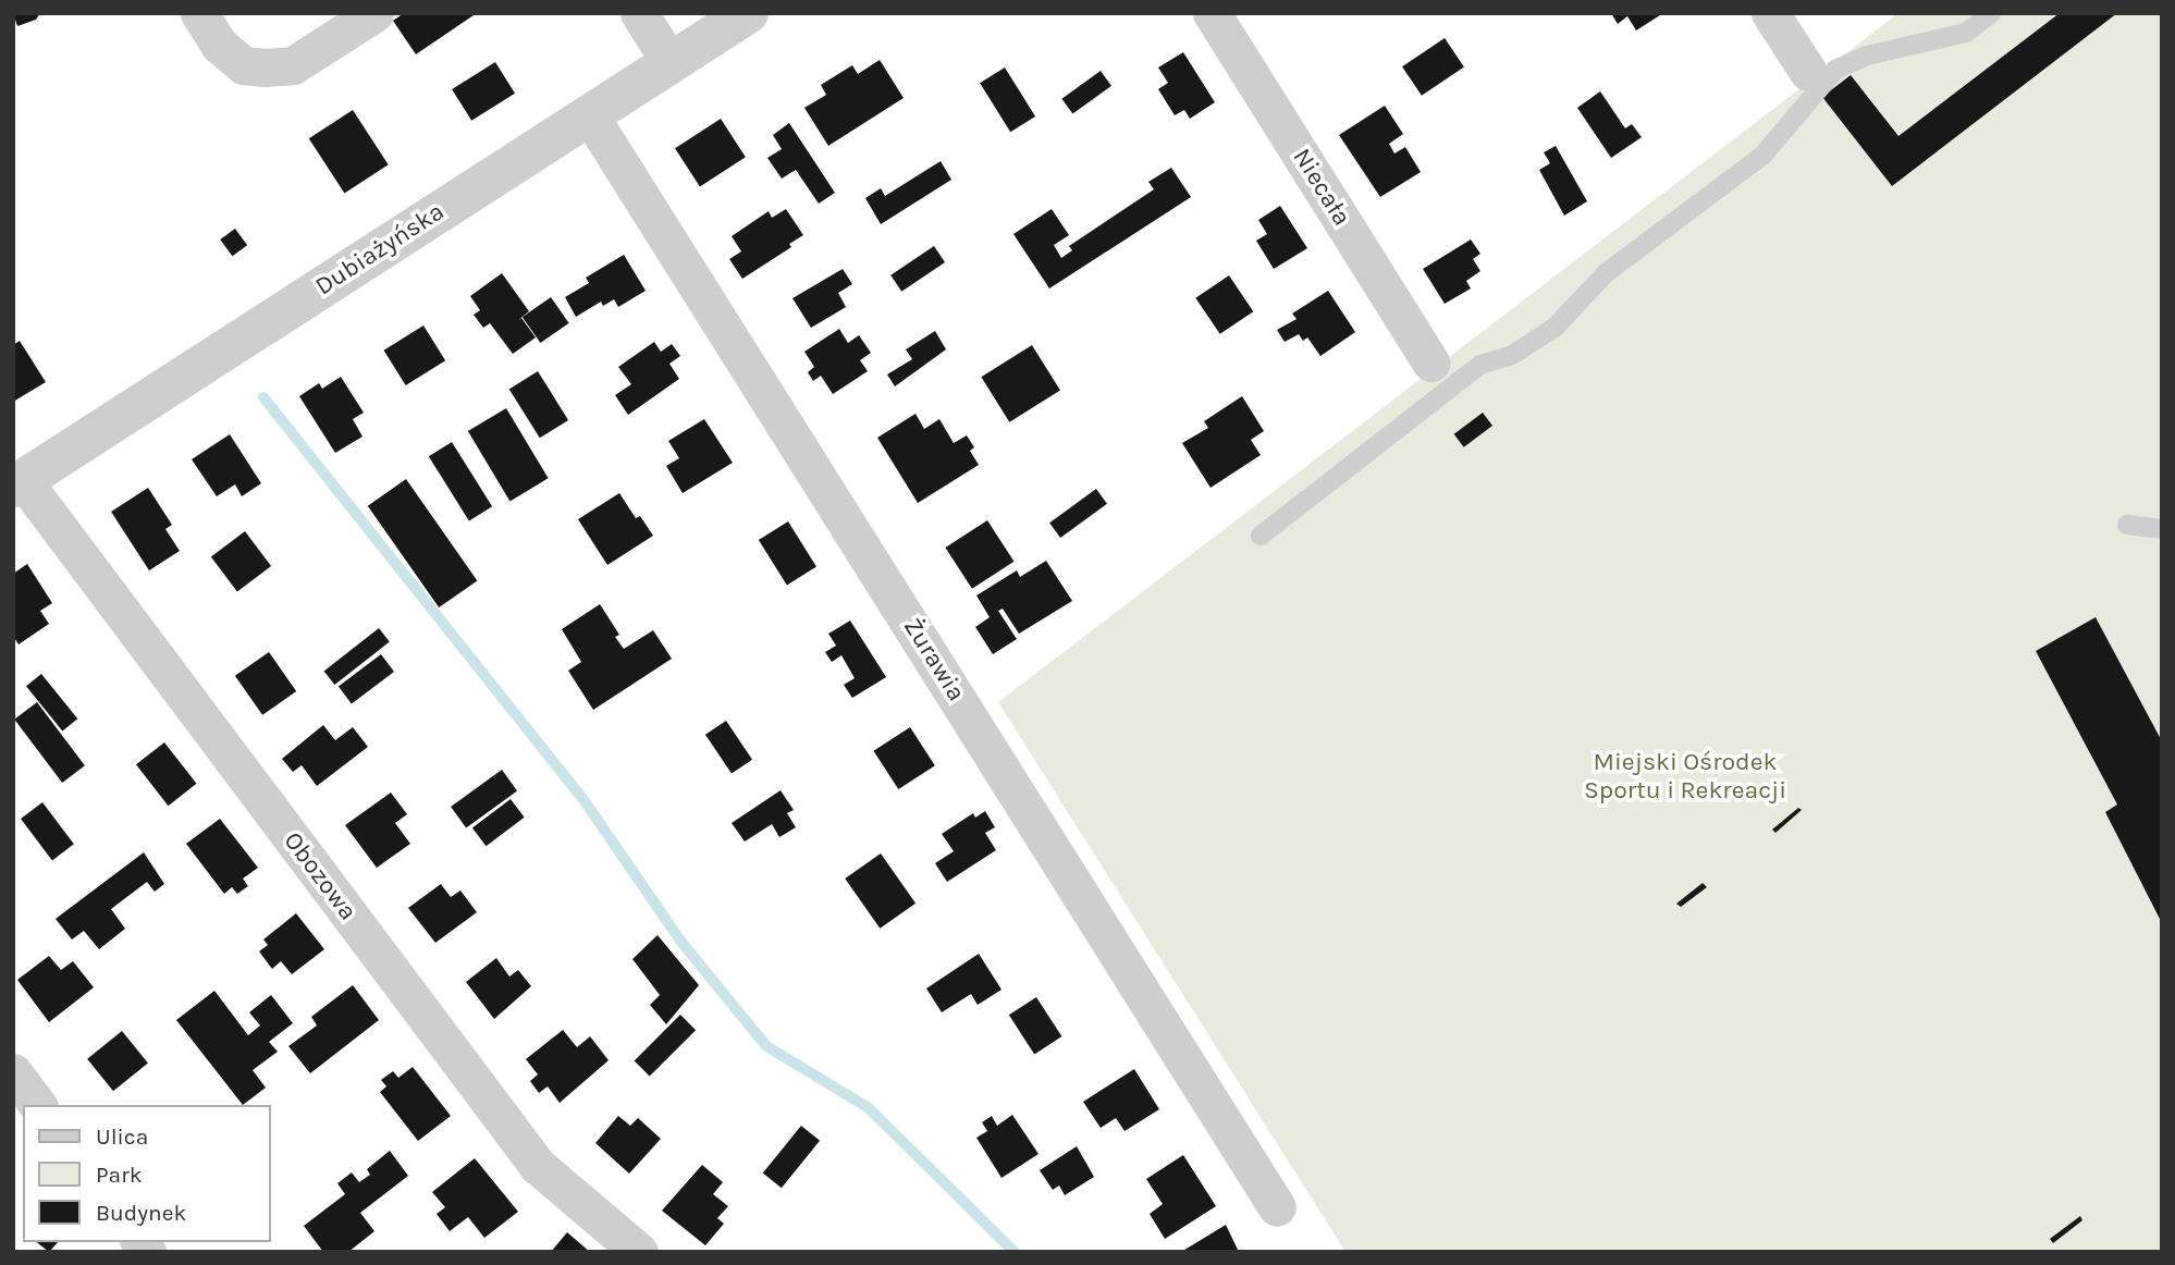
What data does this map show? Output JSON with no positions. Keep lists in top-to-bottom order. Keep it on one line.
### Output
{"streets":{"street":["Niecała","Dubiażyńska","Żurawia","Obozowa"]},"crossings":[["Dubiażyńska","Żurawia"],["Dubiażyńska","Obozowa"]],"parks":["Miejski Ośrodek Sportu i Rekreacji"],"legend":["Ulica","Park","Budynek"]}
